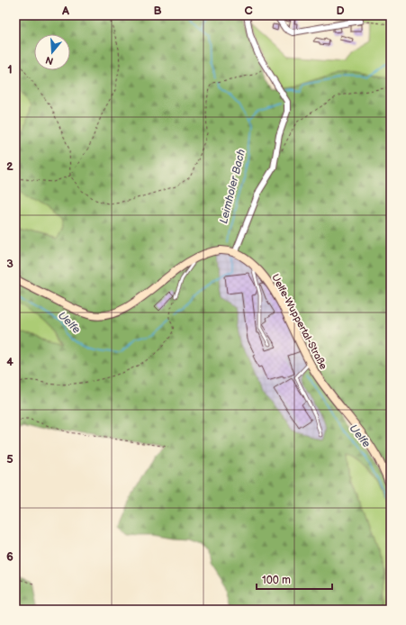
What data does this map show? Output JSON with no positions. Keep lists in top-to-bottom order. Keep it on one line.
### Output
{"streets":{"main road":["Uelfe-Wuppertal-Straße"]},"water":["Leimholer Bach","Uelfe"],"scale_bar":"100 m","north":"bottom","grid":{"columns":["A","B","C","D"],"rows":["1","2","3","4","5","6"]}}
